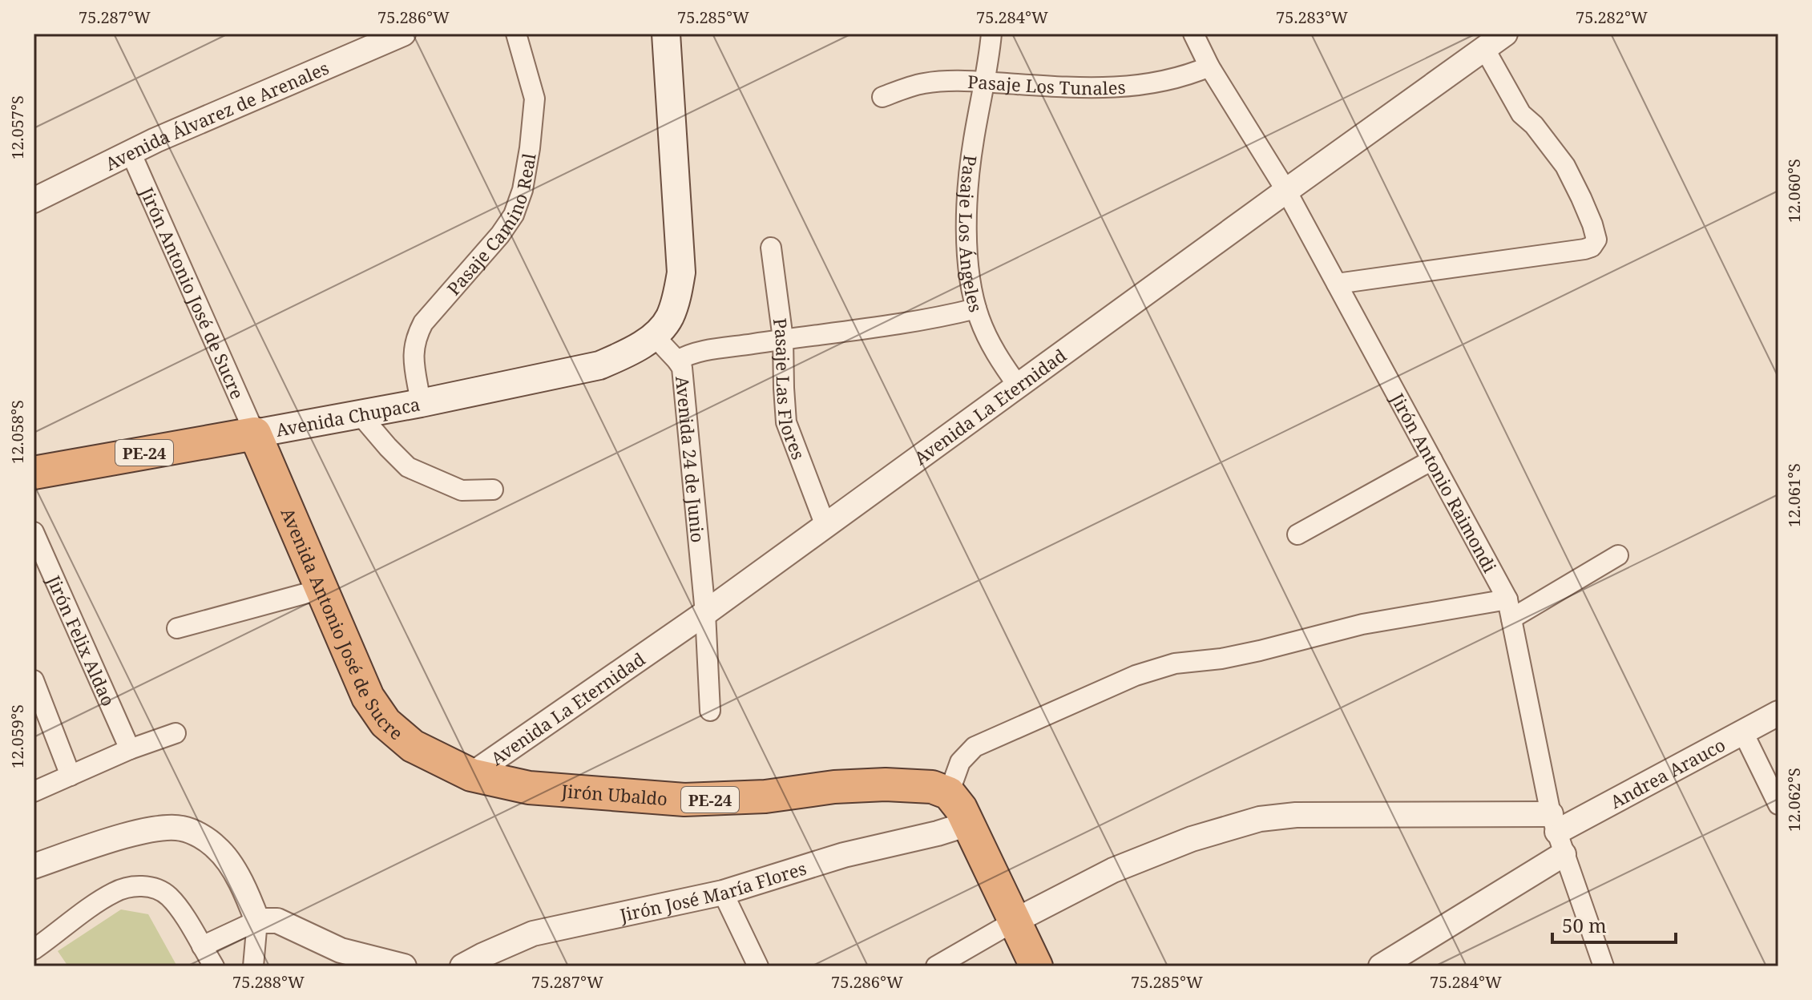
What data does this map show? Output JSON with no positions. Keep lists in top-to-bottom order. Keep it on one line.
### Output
{"streets":{"highway":["Avenida Chupaca","PE-24","Avenida Antonio José de Sucre","Jirón Ubaldo"],"street":["Pasaje Los Tunales","Avenida Álvarez de Arenales","Pasaje Camino Real","Pasaje Los Ángeles","Jirón Antonio José de Sucre","Pasaje Las Flores","Avenida La Eternidad","Avenida 24 de Junio","Jirón Antonio Raimondi","Jirón Felix Aldao","Andrea Arauco","Jirón José María Flores"]},"crossings":[["Pasaje Los Tunales","Pasaje Los Ángeles"],["Pasaje Los Tunales","Jirón Antonio Raimondi"],["Avenida Álvarez de Arenales","Jirón Antonio José de Sucre"],["Pasaje Camino Real","Avenida Chupaca"],["Pasaje Los Ángeles","Avenida La Eternidad"],["Jirón Antonio José de Sucre","Avenida Chupaca"],["Jirón Antonio José de Sucre","Avenida Antonio José de Sucre"],["Pasaje Las Flores","Avenida La Eternidad"],["Avenida La Eternidad","Avenida 24 de Junio"],["Avenida La Eternidad","Jirón Antonio Raimondi"],["Avenida La Eternidad","Avenida Antonio José de Sucre"],["Avenida La Eternidad","Jirón Ubaldo"],["Avenida Chupaca","Avenida 24 de Junio"],["Avenida Chupaca","Avenida Antonio José de Sucre"],["Jirón Antonio Raimondi","Andrea Arauco"],["Avenida Antonio José de Sucre","Jirón Ubaldo"]],"scale_bar":"50 m","coordinates":["75.287°W","75.286°W","75.285°W","75.284°W","75.283°W","75.282°W","12.057°S","12.060°S","12.058°S","12.061°S","12.059°S","12.062°S","75.288°W"]}
